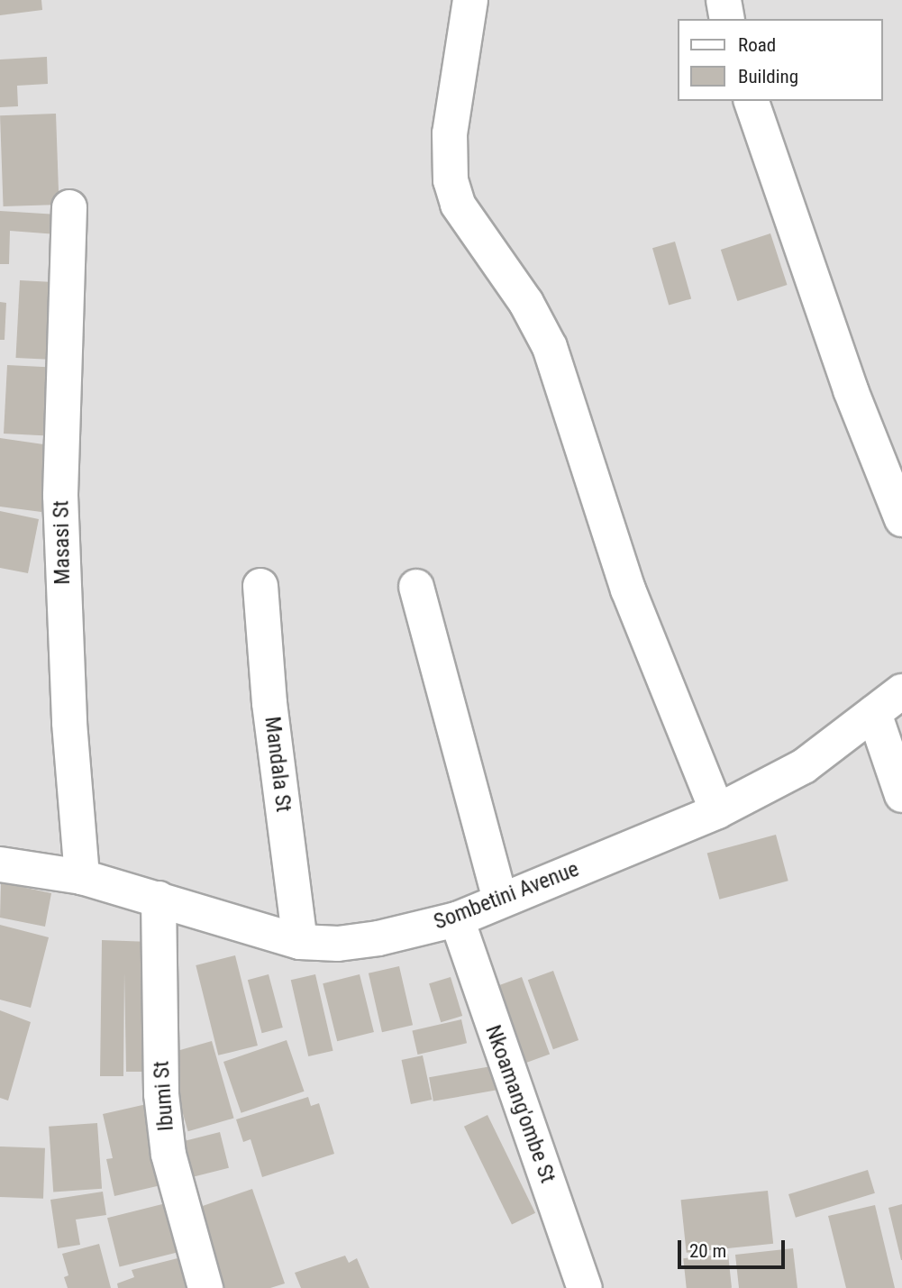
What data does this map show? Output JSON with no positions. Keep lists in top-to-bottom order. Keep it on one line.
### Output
{"streets":{"street":["Masasi St","Mandala St","Sombetini Avenue","Ibumi St","Nkoamang'ombe St"]},"crossings":[["Masasi St","Sombetini Avenue"],["Mandala St","Sombetini Avenue"],["Sombetini Avenue","Ibumi St"],["Sombetini Avenue","Nkoamang'ombe St"]],"legend":["Road","Building"],"scale_bar":"20 m"}
